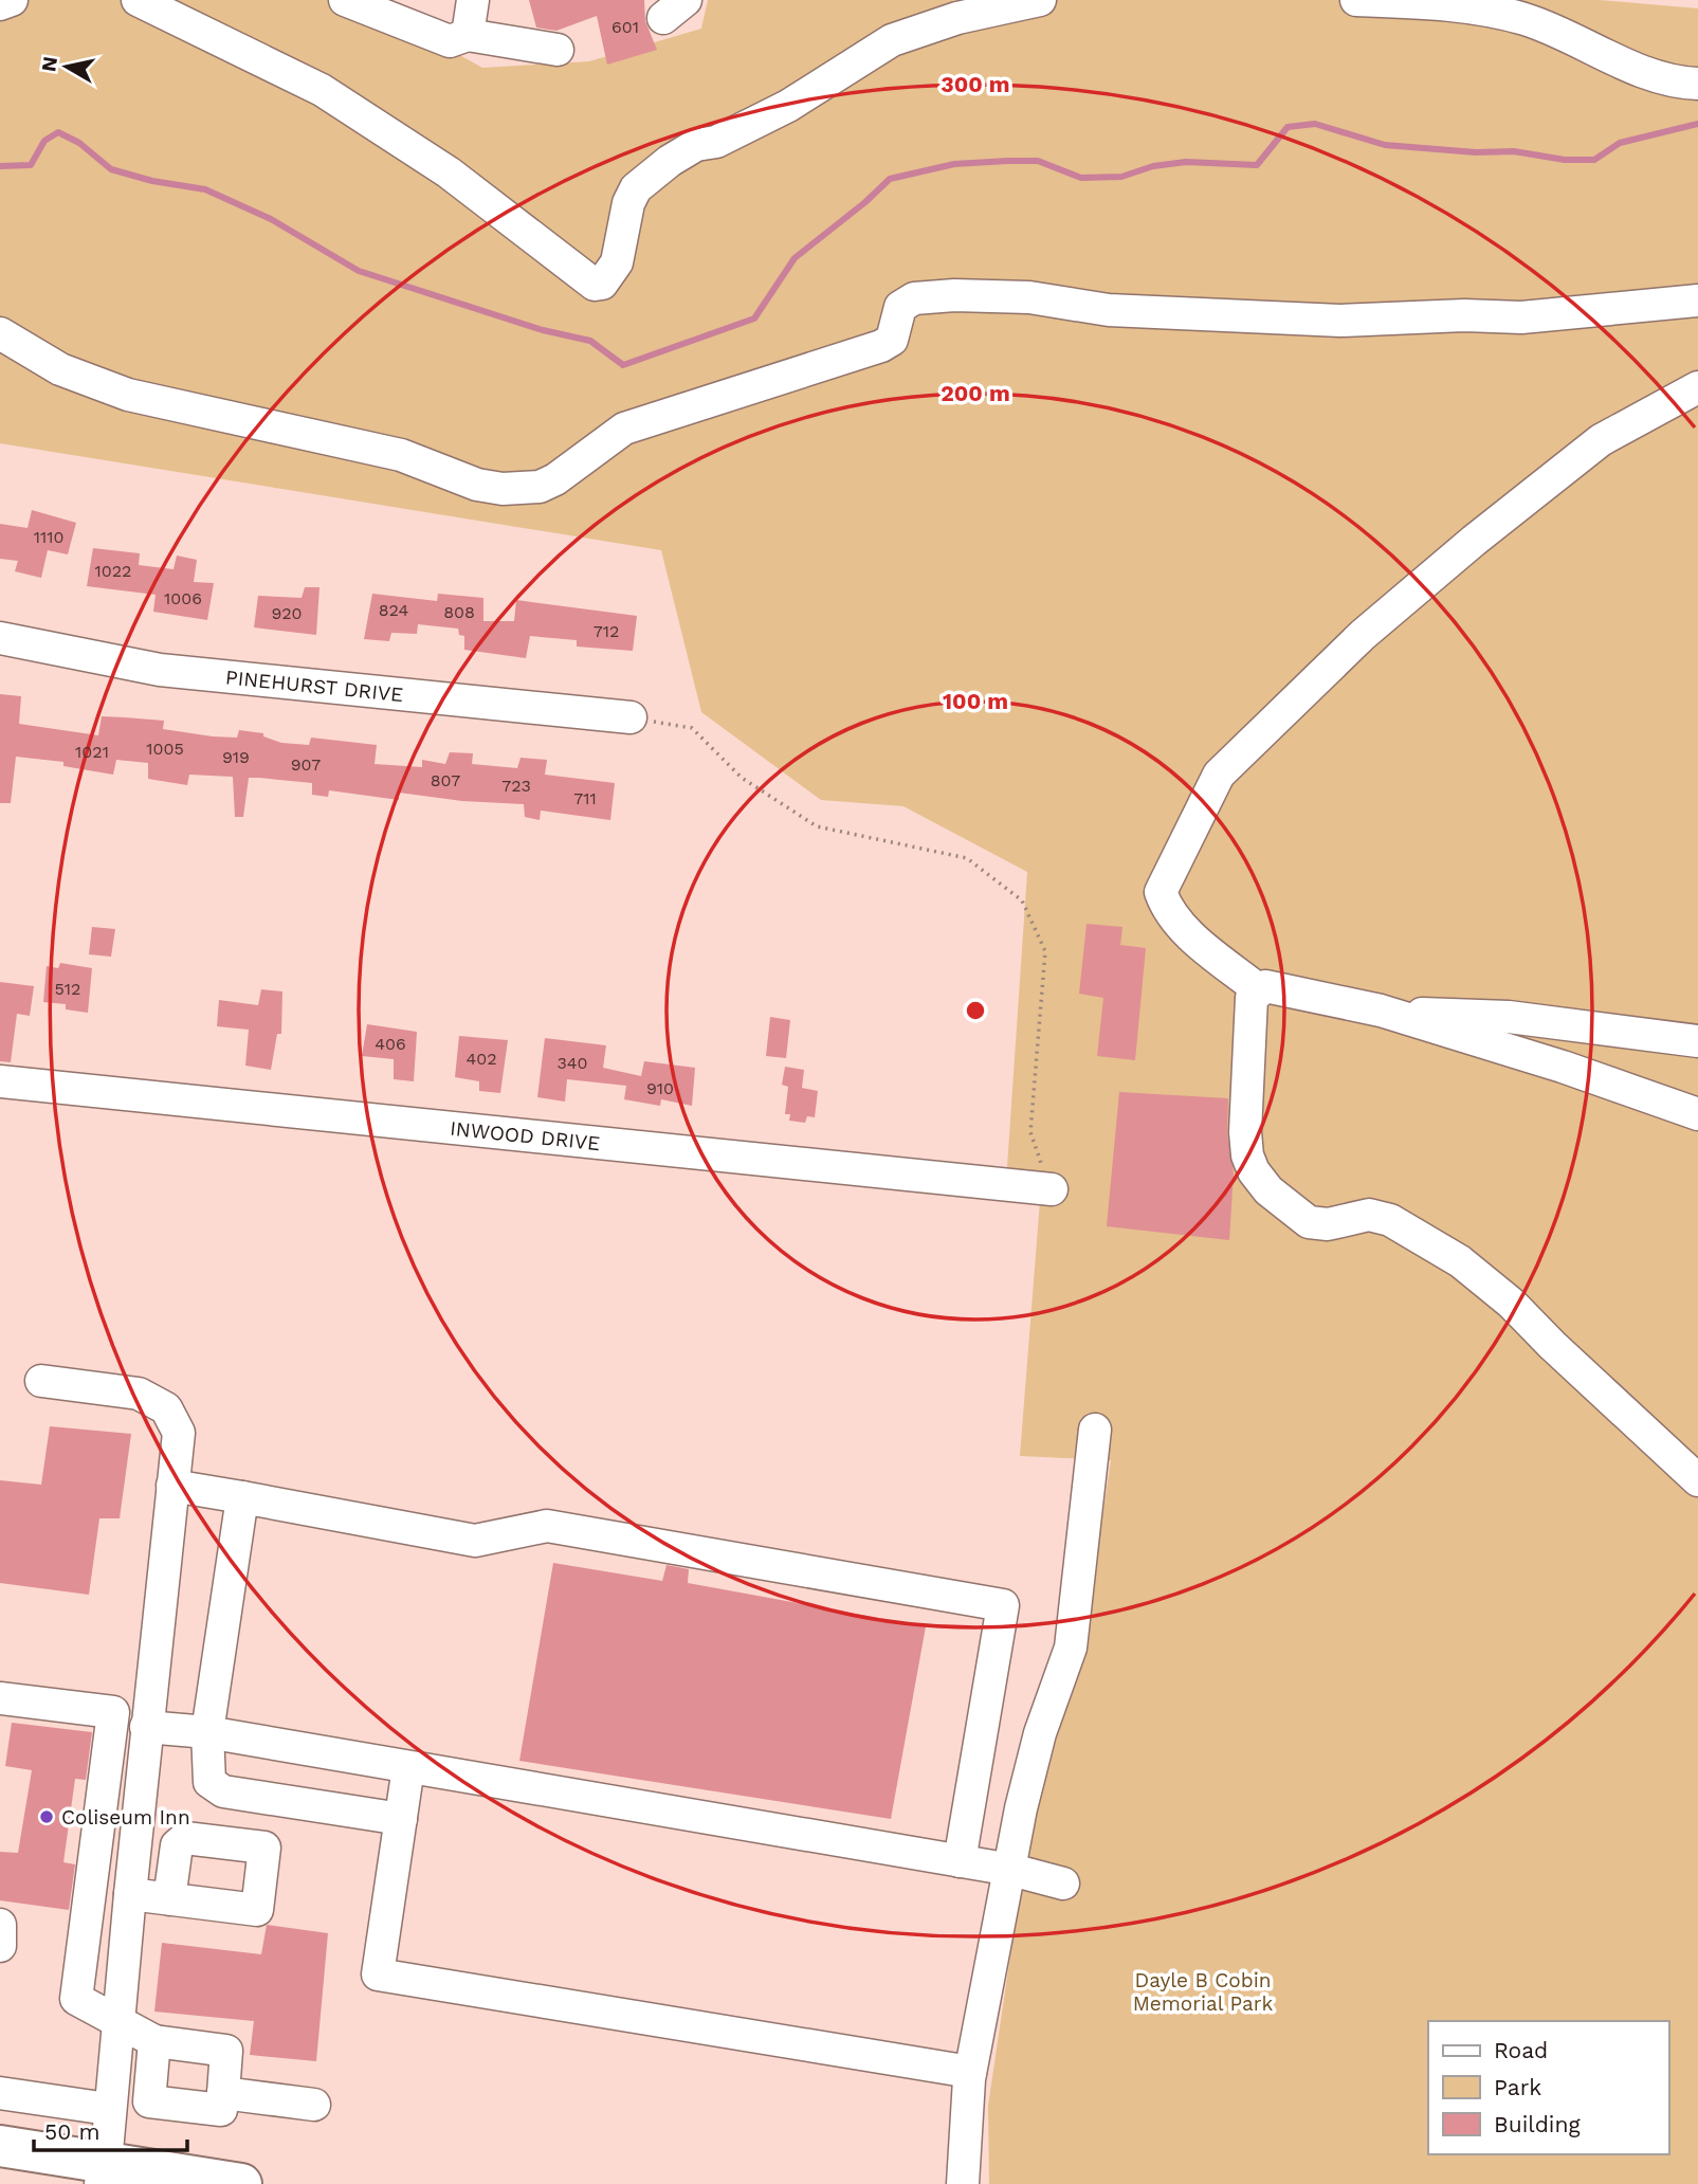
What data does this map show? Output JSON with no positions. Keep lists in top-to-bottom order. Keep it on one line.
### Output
{"streets":{"street":["PINEHURST DRIVE","INWOOD DRIVE"]},"parks":["Dayle B Cobin Memorial Park"],"places":["Coliseum Inn"],"house_numbers":["601","1110","1022","1006","824","808","920","712","1005","1021","919","907","807","723","711","512","406","402","340","910"],"legend":["Road","Park","Building"],"scale_bar":"50 m","north":"left","rings":["300 m","200 m","100 m"]}
